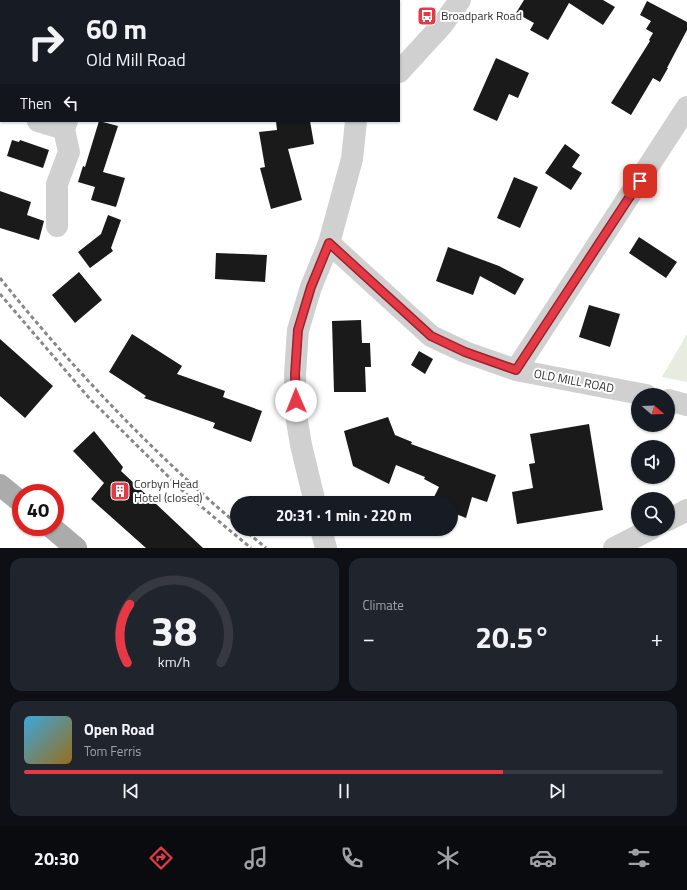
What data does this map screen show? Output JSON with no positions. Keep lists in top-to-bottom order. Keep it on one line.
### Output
{"streets":{"street":["OLD MILL ROAD"]},"places":{"bus stop":["Broadpark Road"],"building":["Corbyn Head Hotel (closed)"]},"north":"right","page":{"turn":["60 m","Old Mill Road"],"then":"Then","limit":"40","trip":"20:31 · 1 min · 220 m","tile":"Climate","heat":["−","20.5°","+"],"song":["Open Road","Tom Ferris"],"tabs":"20:30","gauge":["38","km/h"]}}
